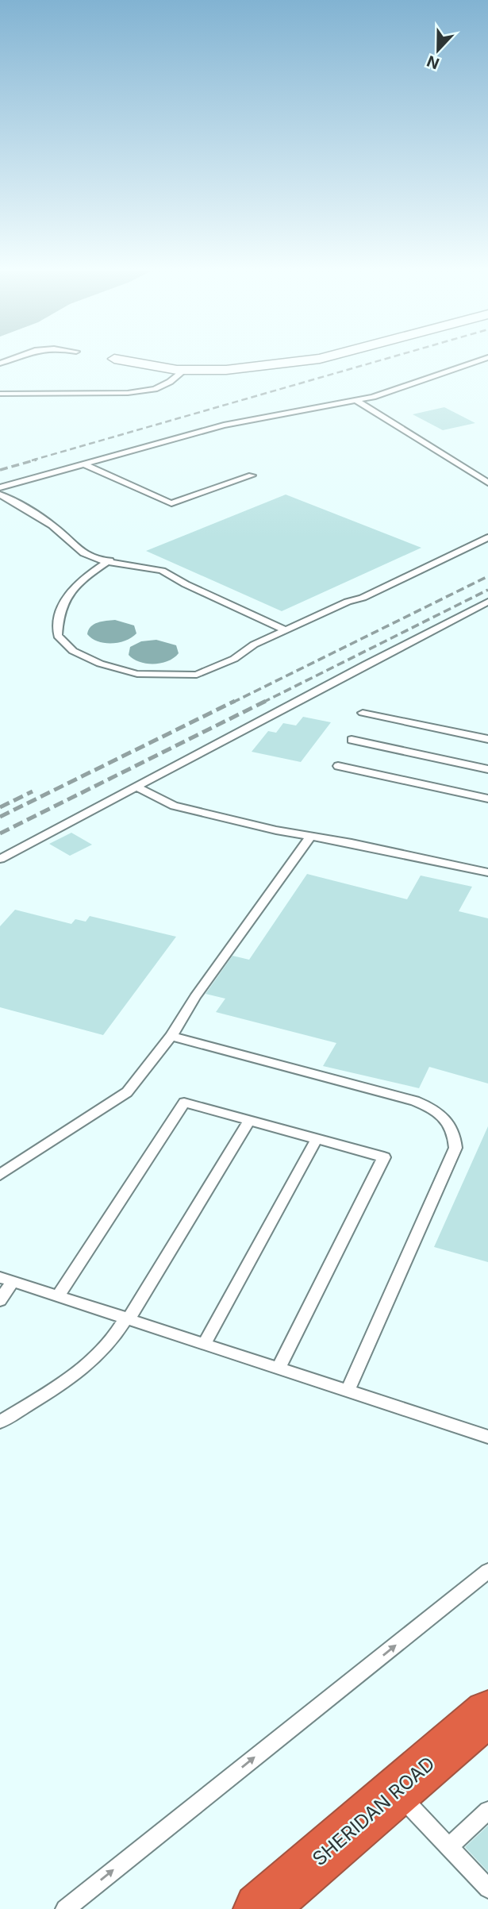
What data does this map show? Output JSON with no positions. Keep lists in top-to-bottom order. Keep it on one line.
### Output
{"streets":{"highway":["SHERIDAN ROAD"]},"north":"bottom"}
